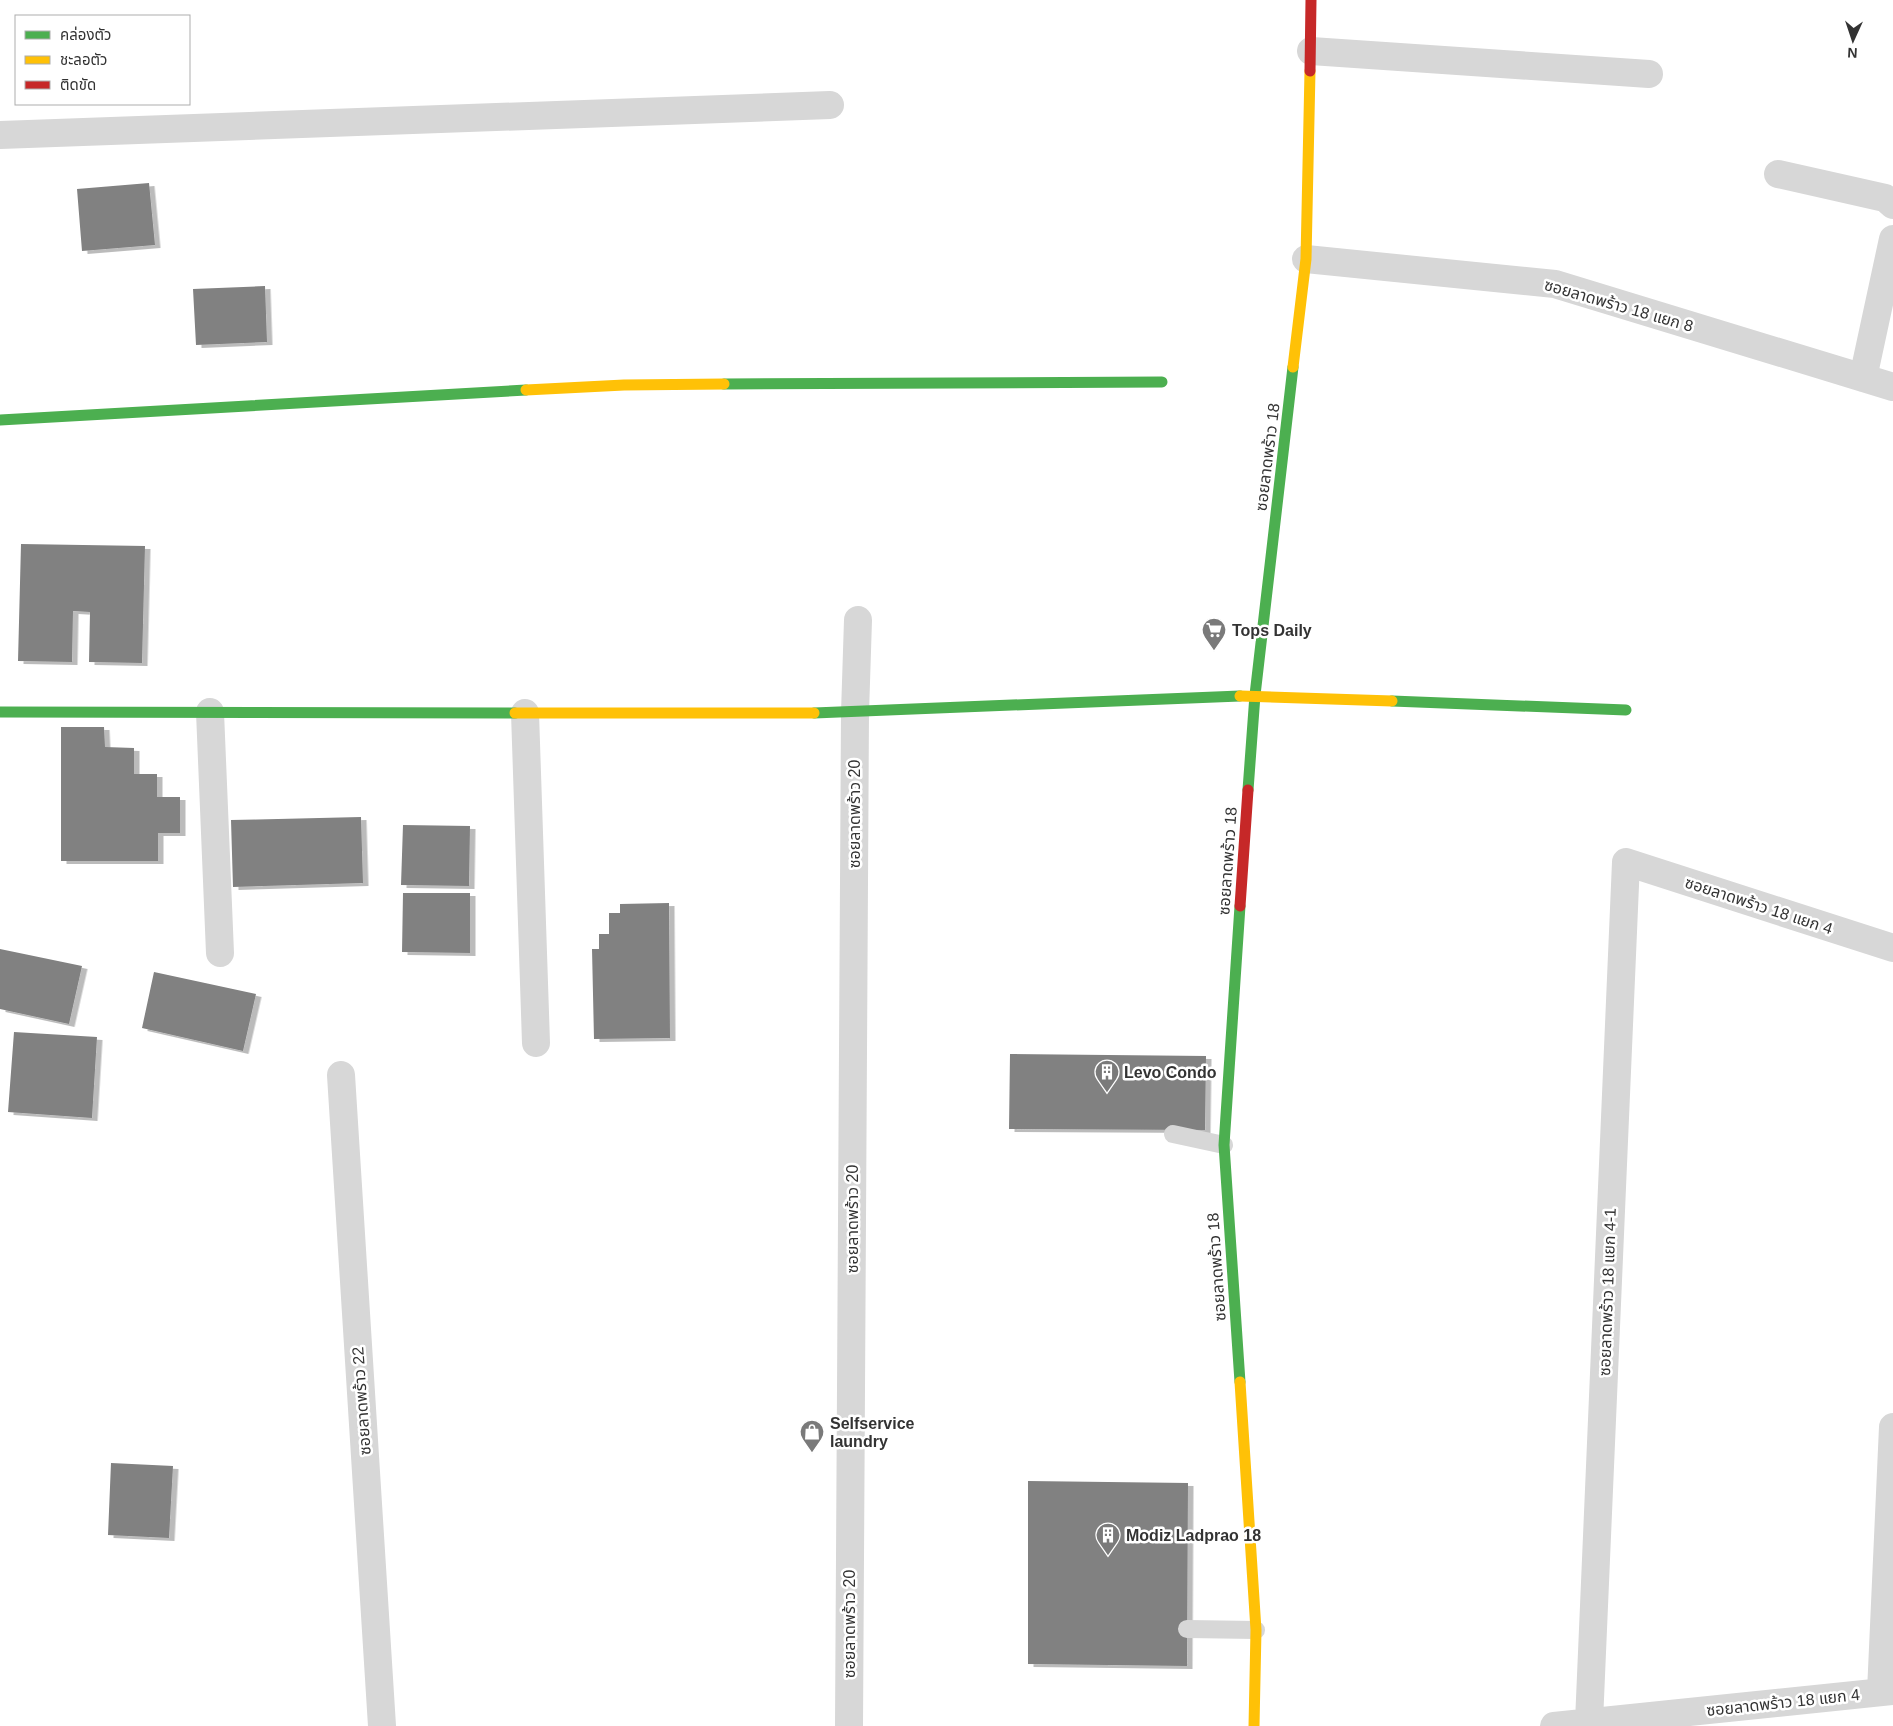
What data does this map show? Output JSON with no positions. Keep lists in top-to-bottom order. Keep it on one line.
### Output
{"streets":{"street":["ซอยลาดพร้าว 18 แยก 8","ซอยลาดพร้าว 18","ซอยลาดพร้าว 20","ซอยลาดพร้าว 18 แยก 4","ซอยลาดพร้าว 18 แยก 4-1","ซอยลาดพร้าว 22"]},"crossings":[["ซอยลาดพร้าว 18 แยก 8","ซอยลาดพร้าว 18"],["ซอยลาดพร้าว 18 แยก 4","ซอยลาดพร้าว 18 แยก 4-1"]],"places":{"supermarket":["Tops Daily"],"building":["Levo Condo","Modiz Ladprao 18"],"shop":["Selfservice laundry"]},"legend":["คล่องตัว","ชะลอตัว","ติดขัด"],"north":"bottom"}
